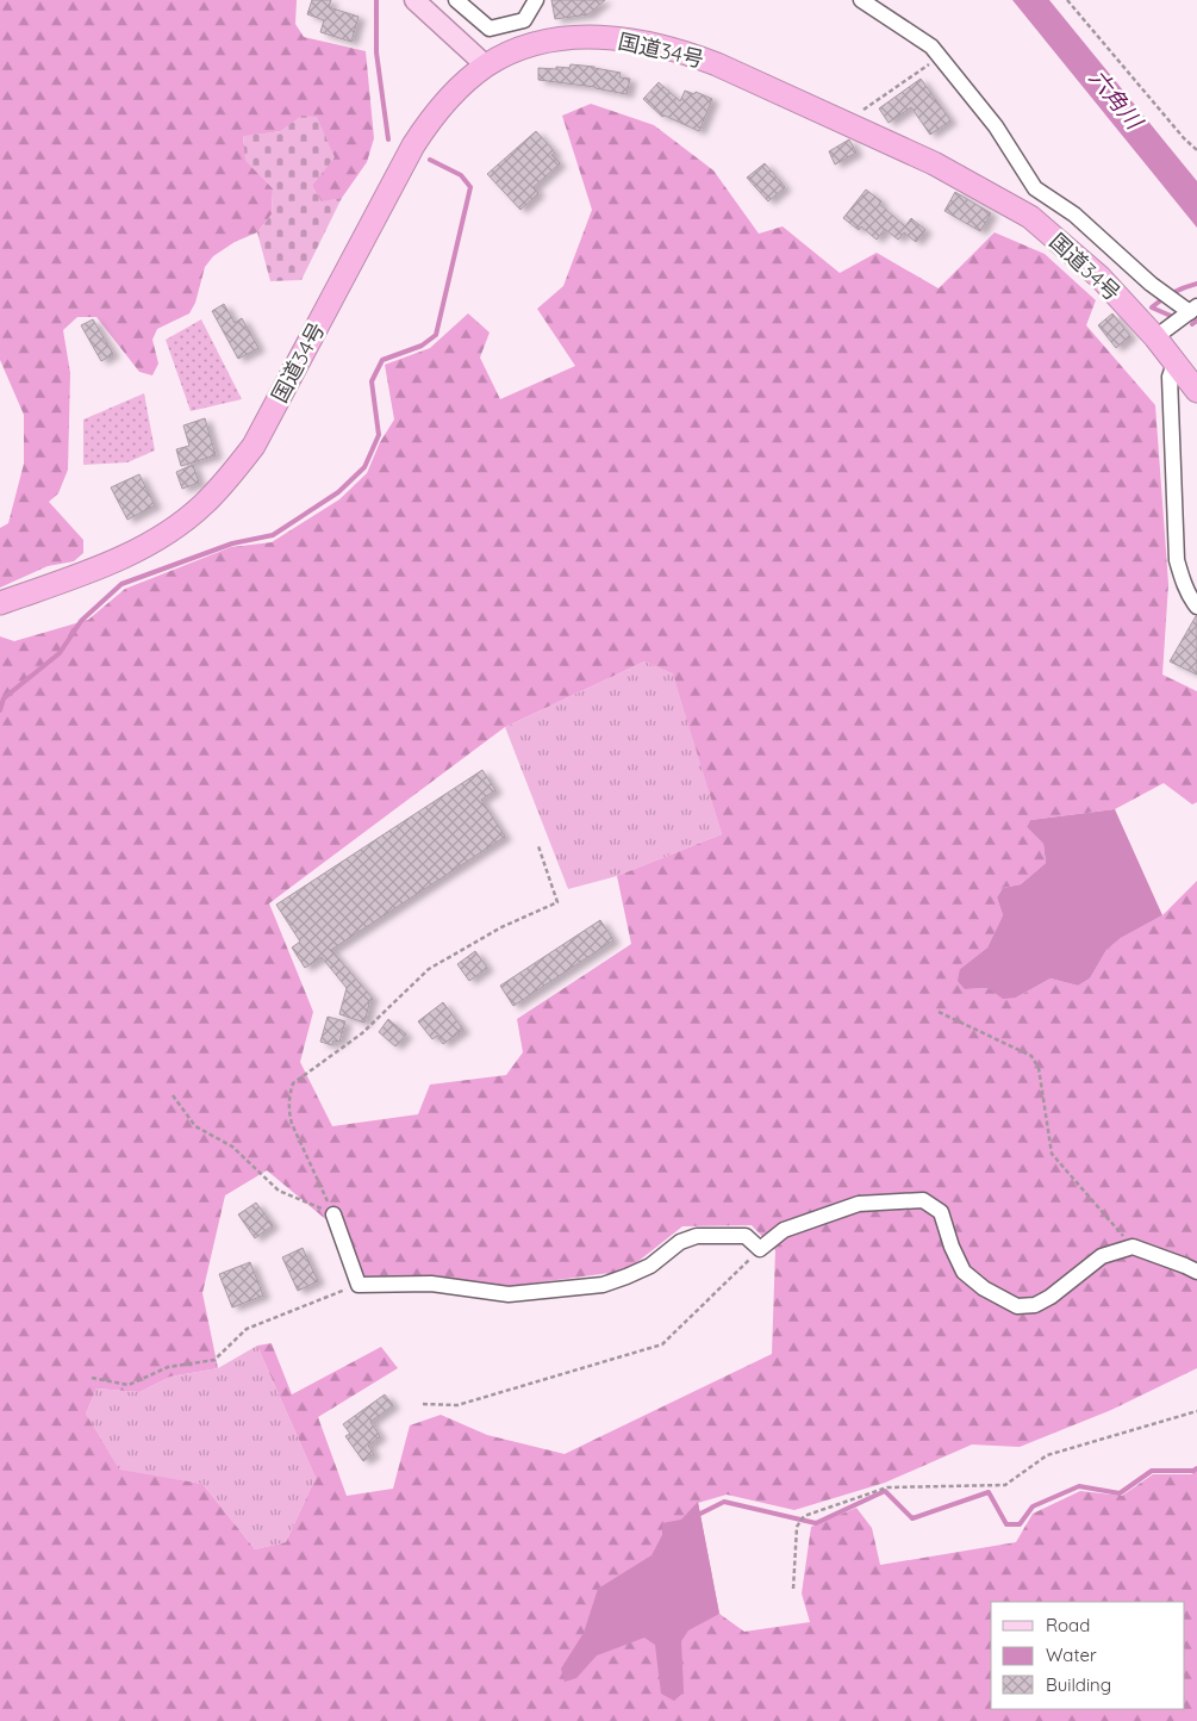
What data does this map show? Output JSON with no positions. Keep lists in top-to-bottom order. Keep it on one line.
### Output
{"streets":{"highway":["国道34号"]},"water":["六角川"],"legend":["Road","Water","Building"]}
